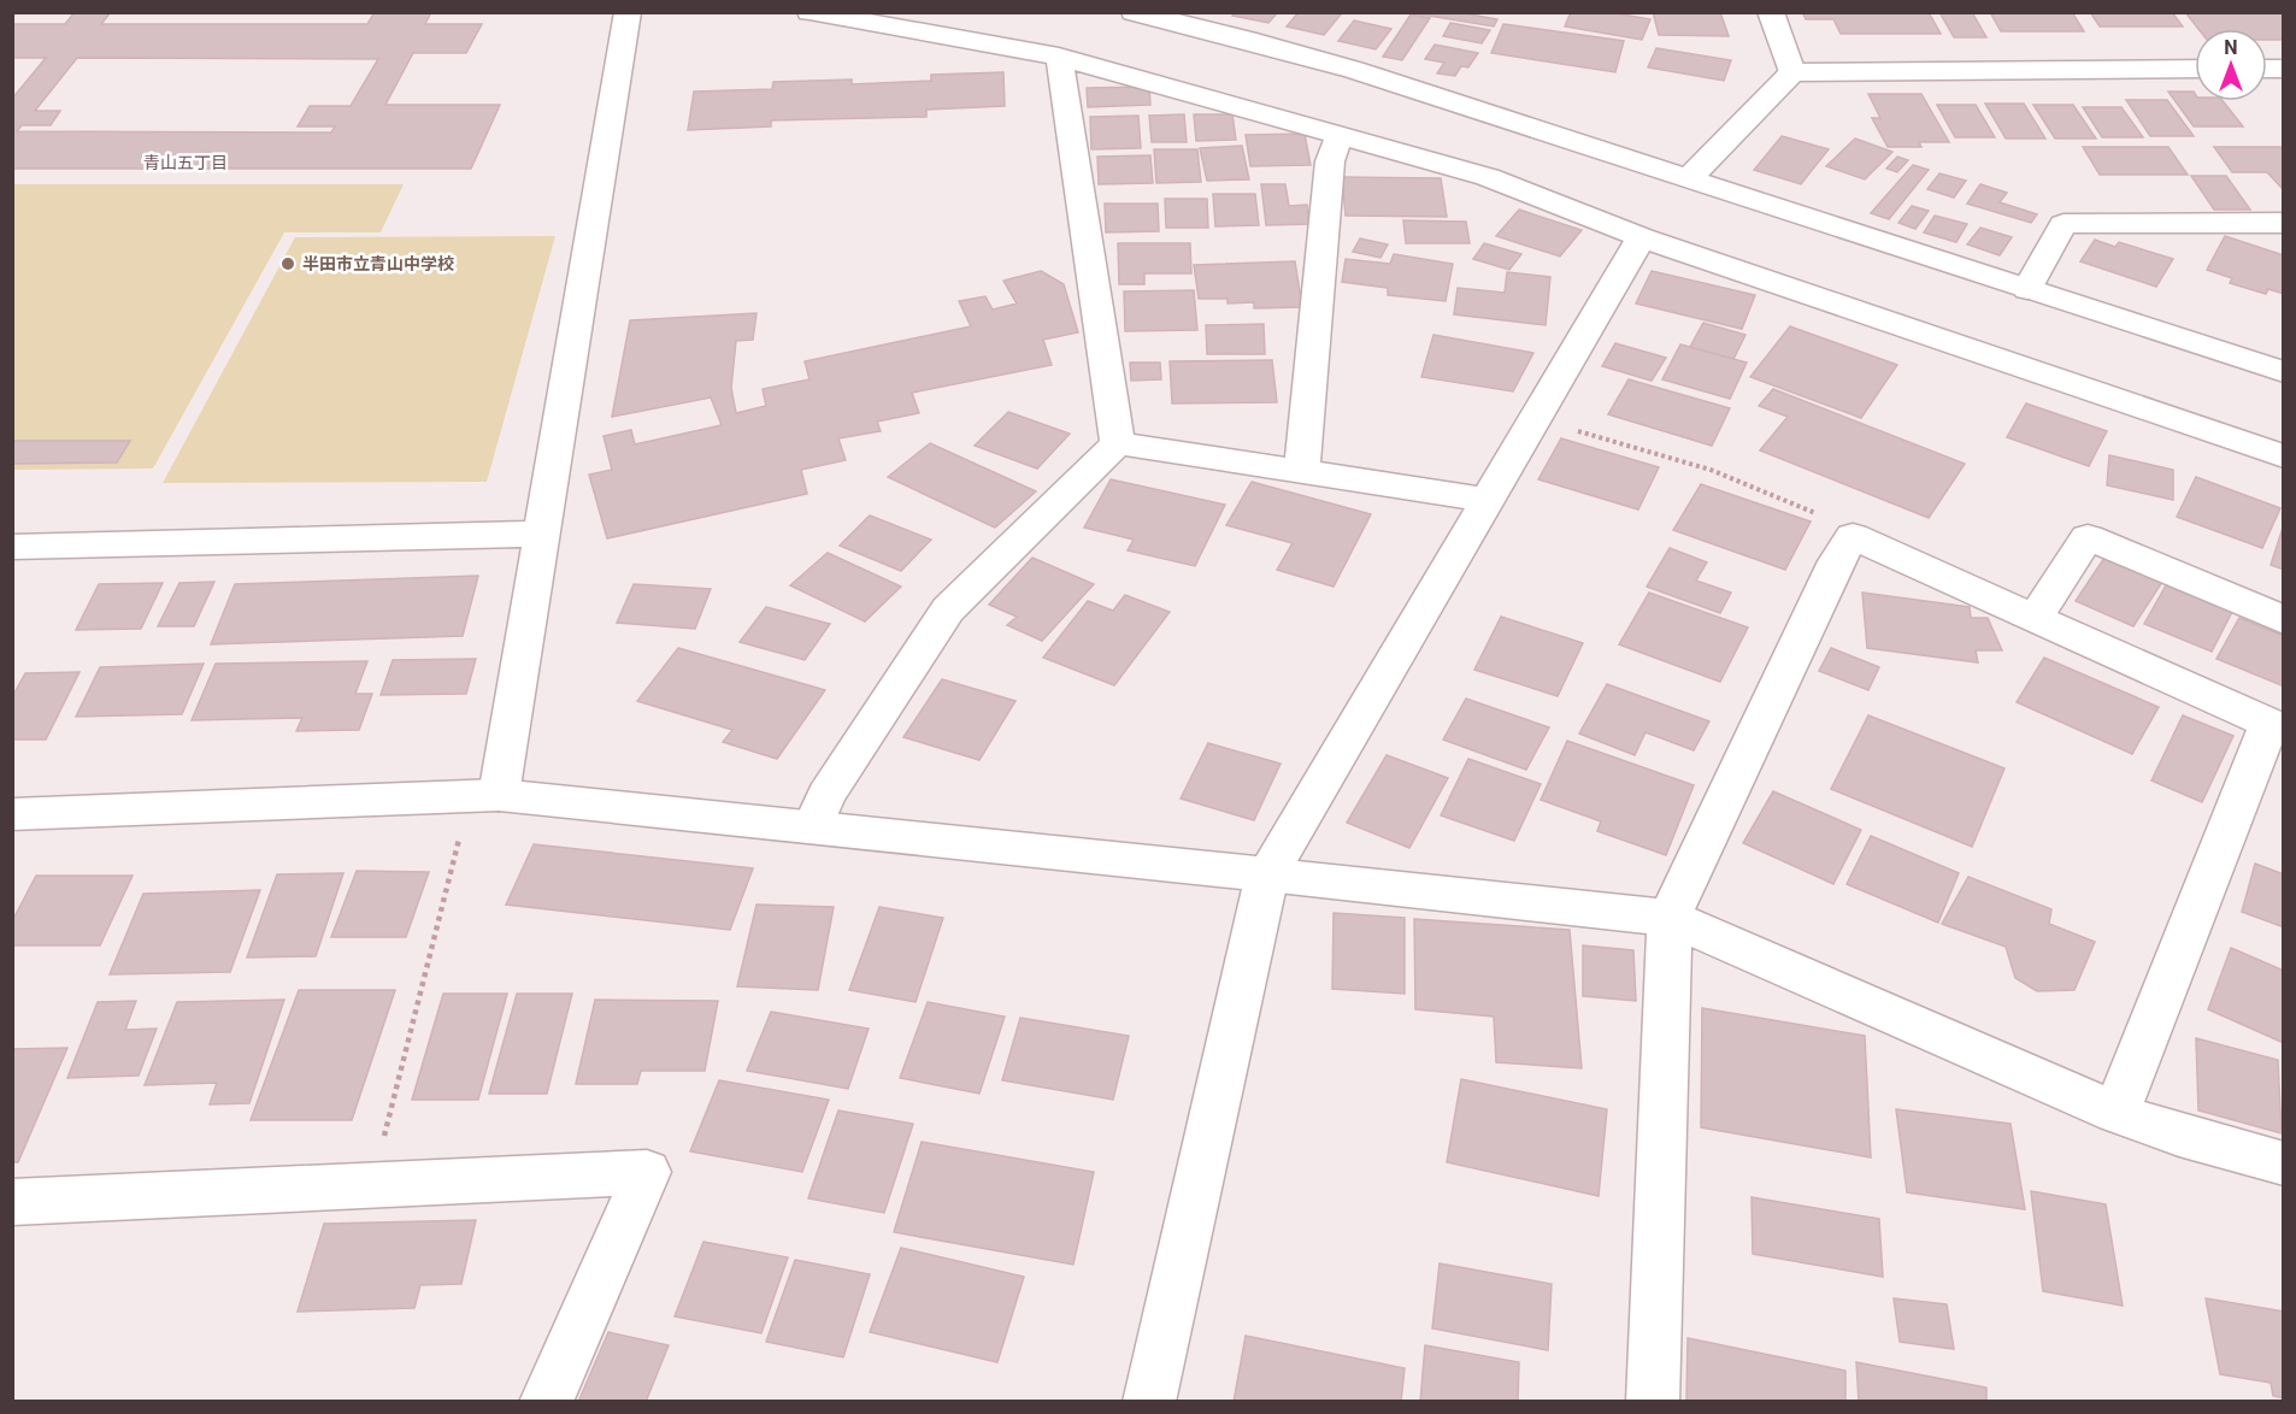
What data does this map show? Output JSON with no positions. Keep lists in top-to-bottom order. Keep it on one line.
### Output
{"districts":["青山五丁目"],"places":["半田市立青山中学校"],"north":"top"}
